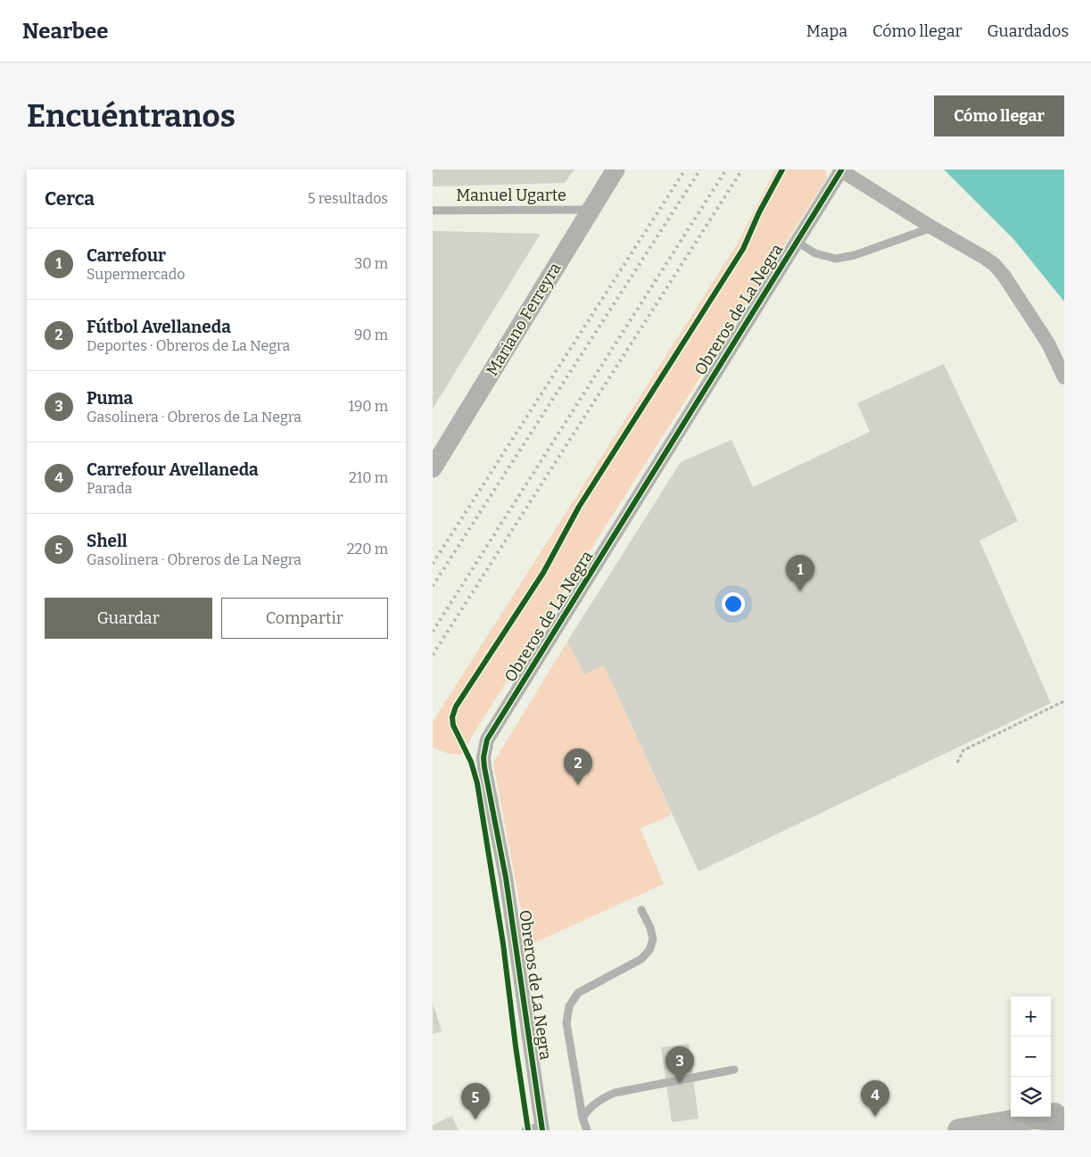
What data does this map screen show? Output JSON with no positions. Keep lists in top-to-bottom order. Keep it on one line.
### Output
{"streets":{"street":["Obreros de La Negra","Mariano Ferreyra"],"lane":["Manuel Ugarte"]},"crossings":[["Manuel Ugarte","Mariano Ferreyra"]],"page":{"header":"Nearbee","nav":["Mapa","Cómo llegar","Guardados"],"buttons":["Cómo llegar",["Guardar","Compartir"]],"title":"Encuéntranos","heading":["Cerca","5 resultados"],"list":[{"mark":"1","name":"Carrefour","note":"Supermercado","value":"30 m"},{"mark":"2","name":"Fútbol Avellaneda","note":"Deportes · Obreros de La Negra","value":"90 m"},{"mark":"3","name":"Puma","note":"Gasolinera · Obreros de La Negra","value":"190 m"},{"mark":"4","name":"Carrefour Avellaneda","note":"Parada","value":"210 m"},{"mark":"5","name":"Shell","note":"Gasolinera · Obreros de La Negra","value":"220 m"}],"pins":["1","2","3","4","5"],"map_buttons":["+","−"]}}
